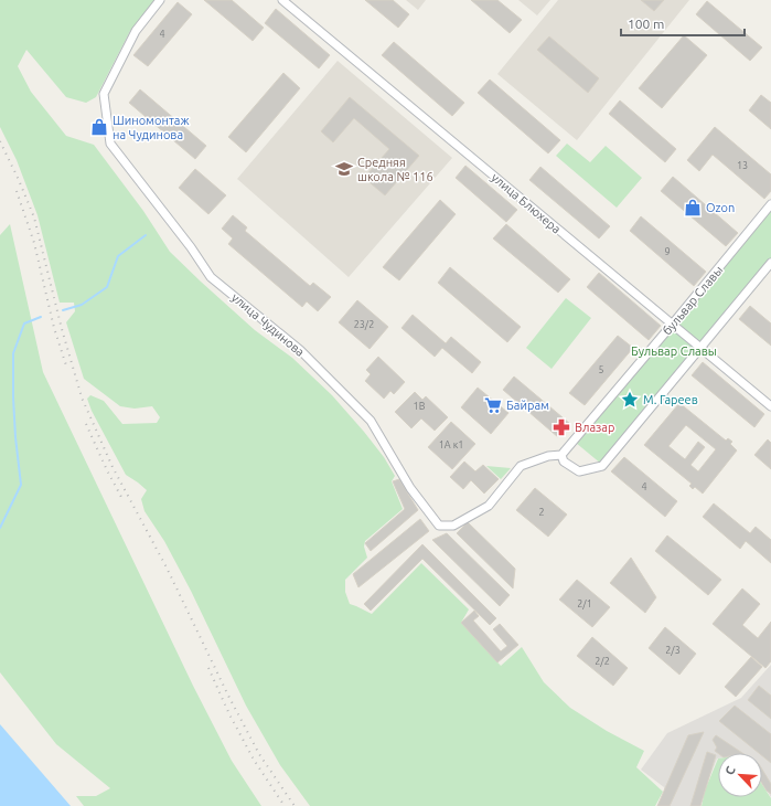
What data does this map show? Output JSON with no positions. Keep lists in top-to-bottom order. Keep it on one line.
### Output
{"streets":{"street":["улица Блюхера","бульвар Славы","улица Чудинова"]},"crossings":[["улица Блюхера","бульвар Славы"],["бульвар Славы","улица Чудинова"]],"parks":["Бульвар Славы"],"places":{"shop":["Шиномонтаж на Чудинова","Ozon"],"school or university":["Средняя школа № 116"],"place":["М. Гареев"],"supermarket":["Байрам"],"pharmacy":["Влазар"]},"house_numbers":["4","13","9","23/2","5","1В","1А к1","4","2","2/1","2/3","2/2"],"scale_bar":"100 m","north":"top left"}
